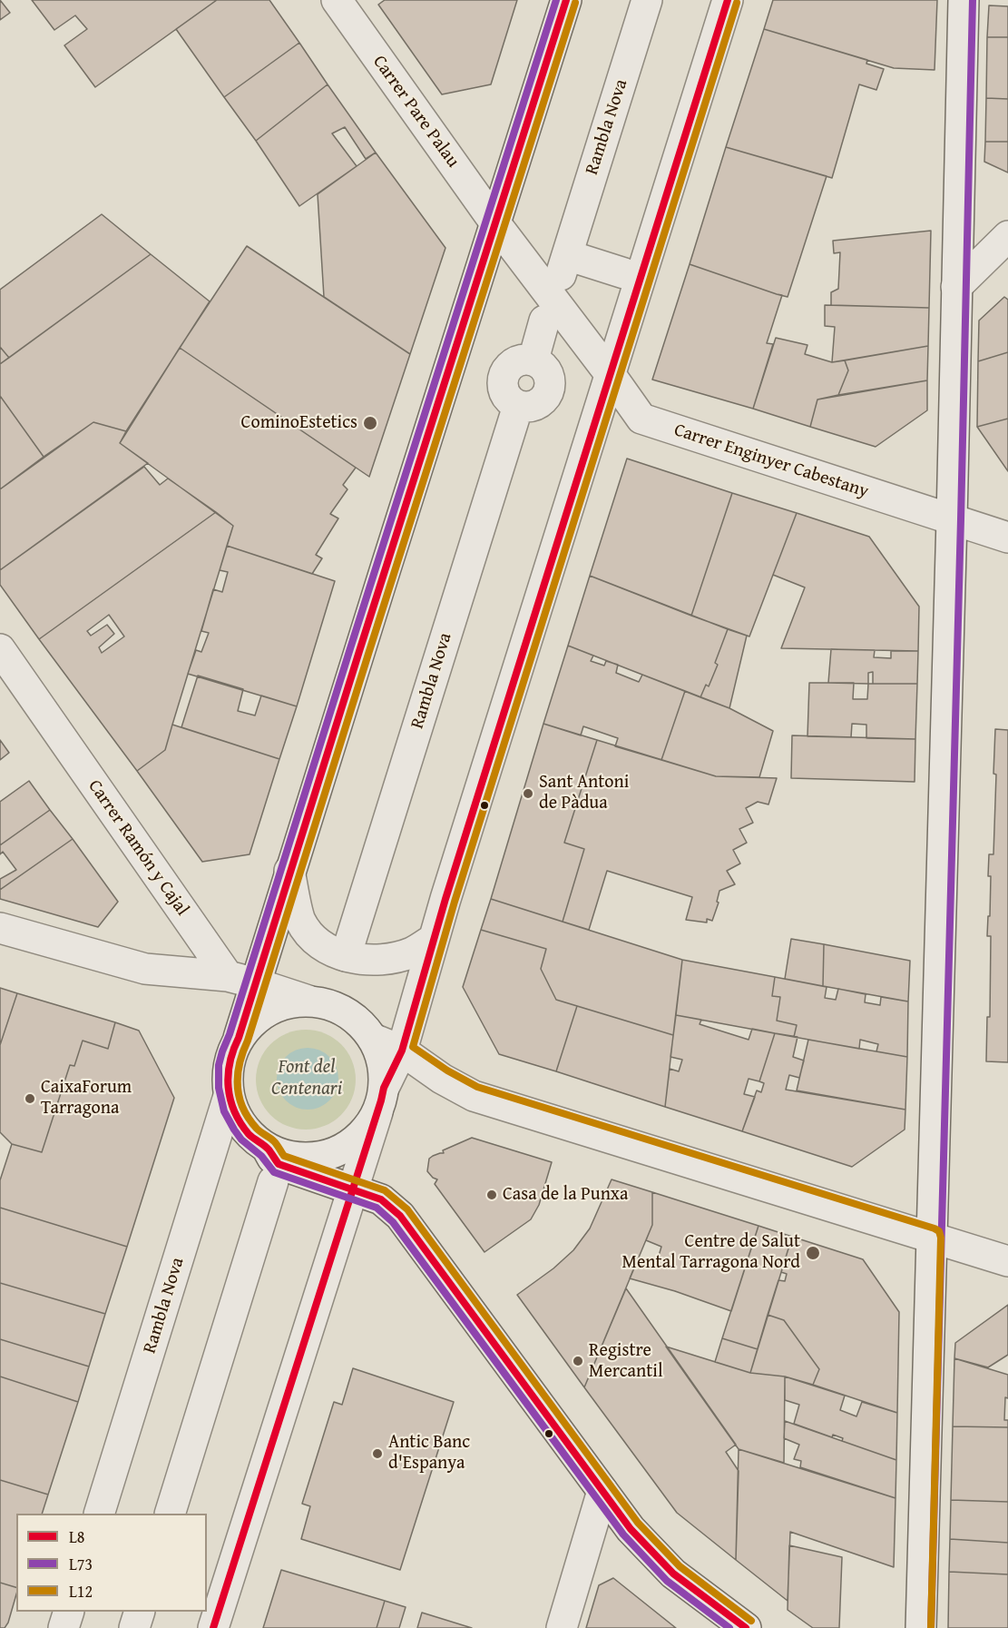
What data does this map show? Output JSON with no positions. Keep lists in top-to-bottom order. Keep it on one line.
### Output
{"streets":{"street":["Carrer Pare Palau","Rambla Nova","Carrer Enginyer Cabestany","Carrer Ramón y Cajal"]},"water":["Font del Centenari"],"places":["CominoEstetics","Sant Antoni de Pàdua","CaixaForum Tarragona","Casa de la Punxa","Centre de Salut Mental Tarragona Nord","Registre Mercantil","Antic Banc d'Espanya"],"lines":["transit line L8","transit line L73","transit line L12"],"legend":["L8","L73","L12"]}
